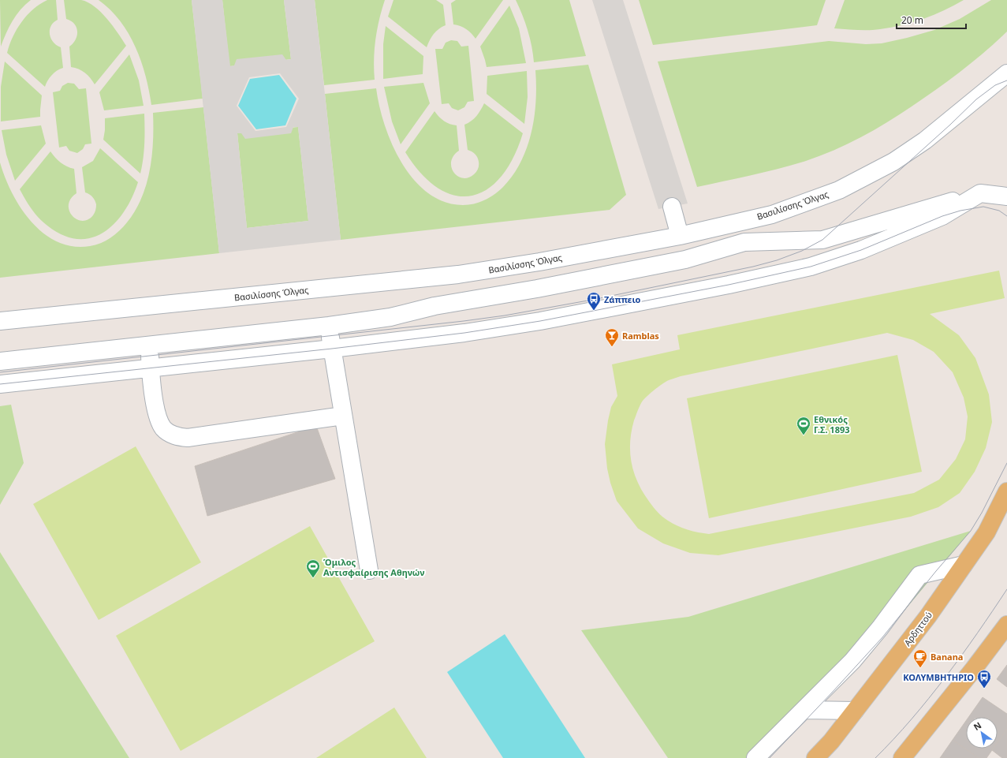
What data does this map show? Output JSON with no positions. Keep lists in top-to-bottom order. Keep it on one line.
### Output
{"streets":{"main road":["Αρδηττού"],"street":["Βασιλίσσης Όλγας"]},"places":{"bus stop":["Ζάππειο","ΚΟΛΥΜΒΗΤΗΡΙΟ"],"bar":["Ramblas"],"sports":["Εθνικός Γ.Σ. 1893","Όμιλος Αντισφαίρισης Αθηνών"],"cafe":["Banana"]},"scale_bar":"20 m","north":"top left"}
